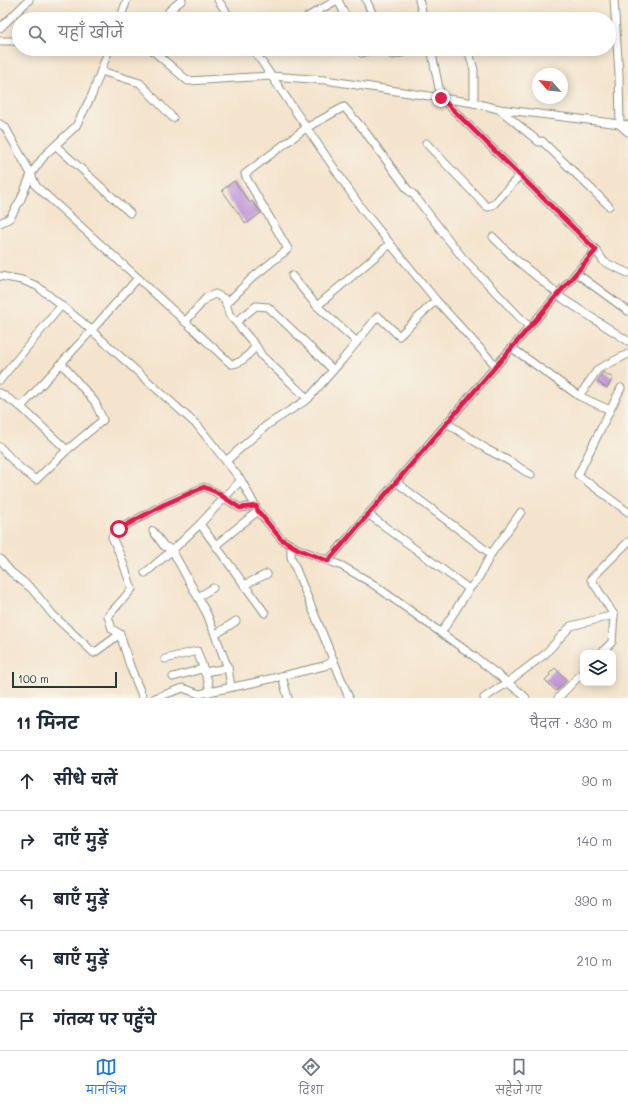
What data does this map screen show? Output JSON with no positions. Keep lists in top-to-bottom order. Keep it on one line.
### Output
{"scale_bar":"100 m","north":"top left","page":{"search":"यहाँ खोजें","scale":"100 m","heading":["11 मिनट","पैदल · 830 m"],"list":[["सीधे चलें","90 m"],["दाएँ मुड़ें","140 m"],["बाएँ मुड़ें","390 m"],["बाएँ मुड़ें","210 m"],"गंतव्य पर पहुँचे"],"nav":["मानचित्र","दिशा","सहेजे गए"]}}
